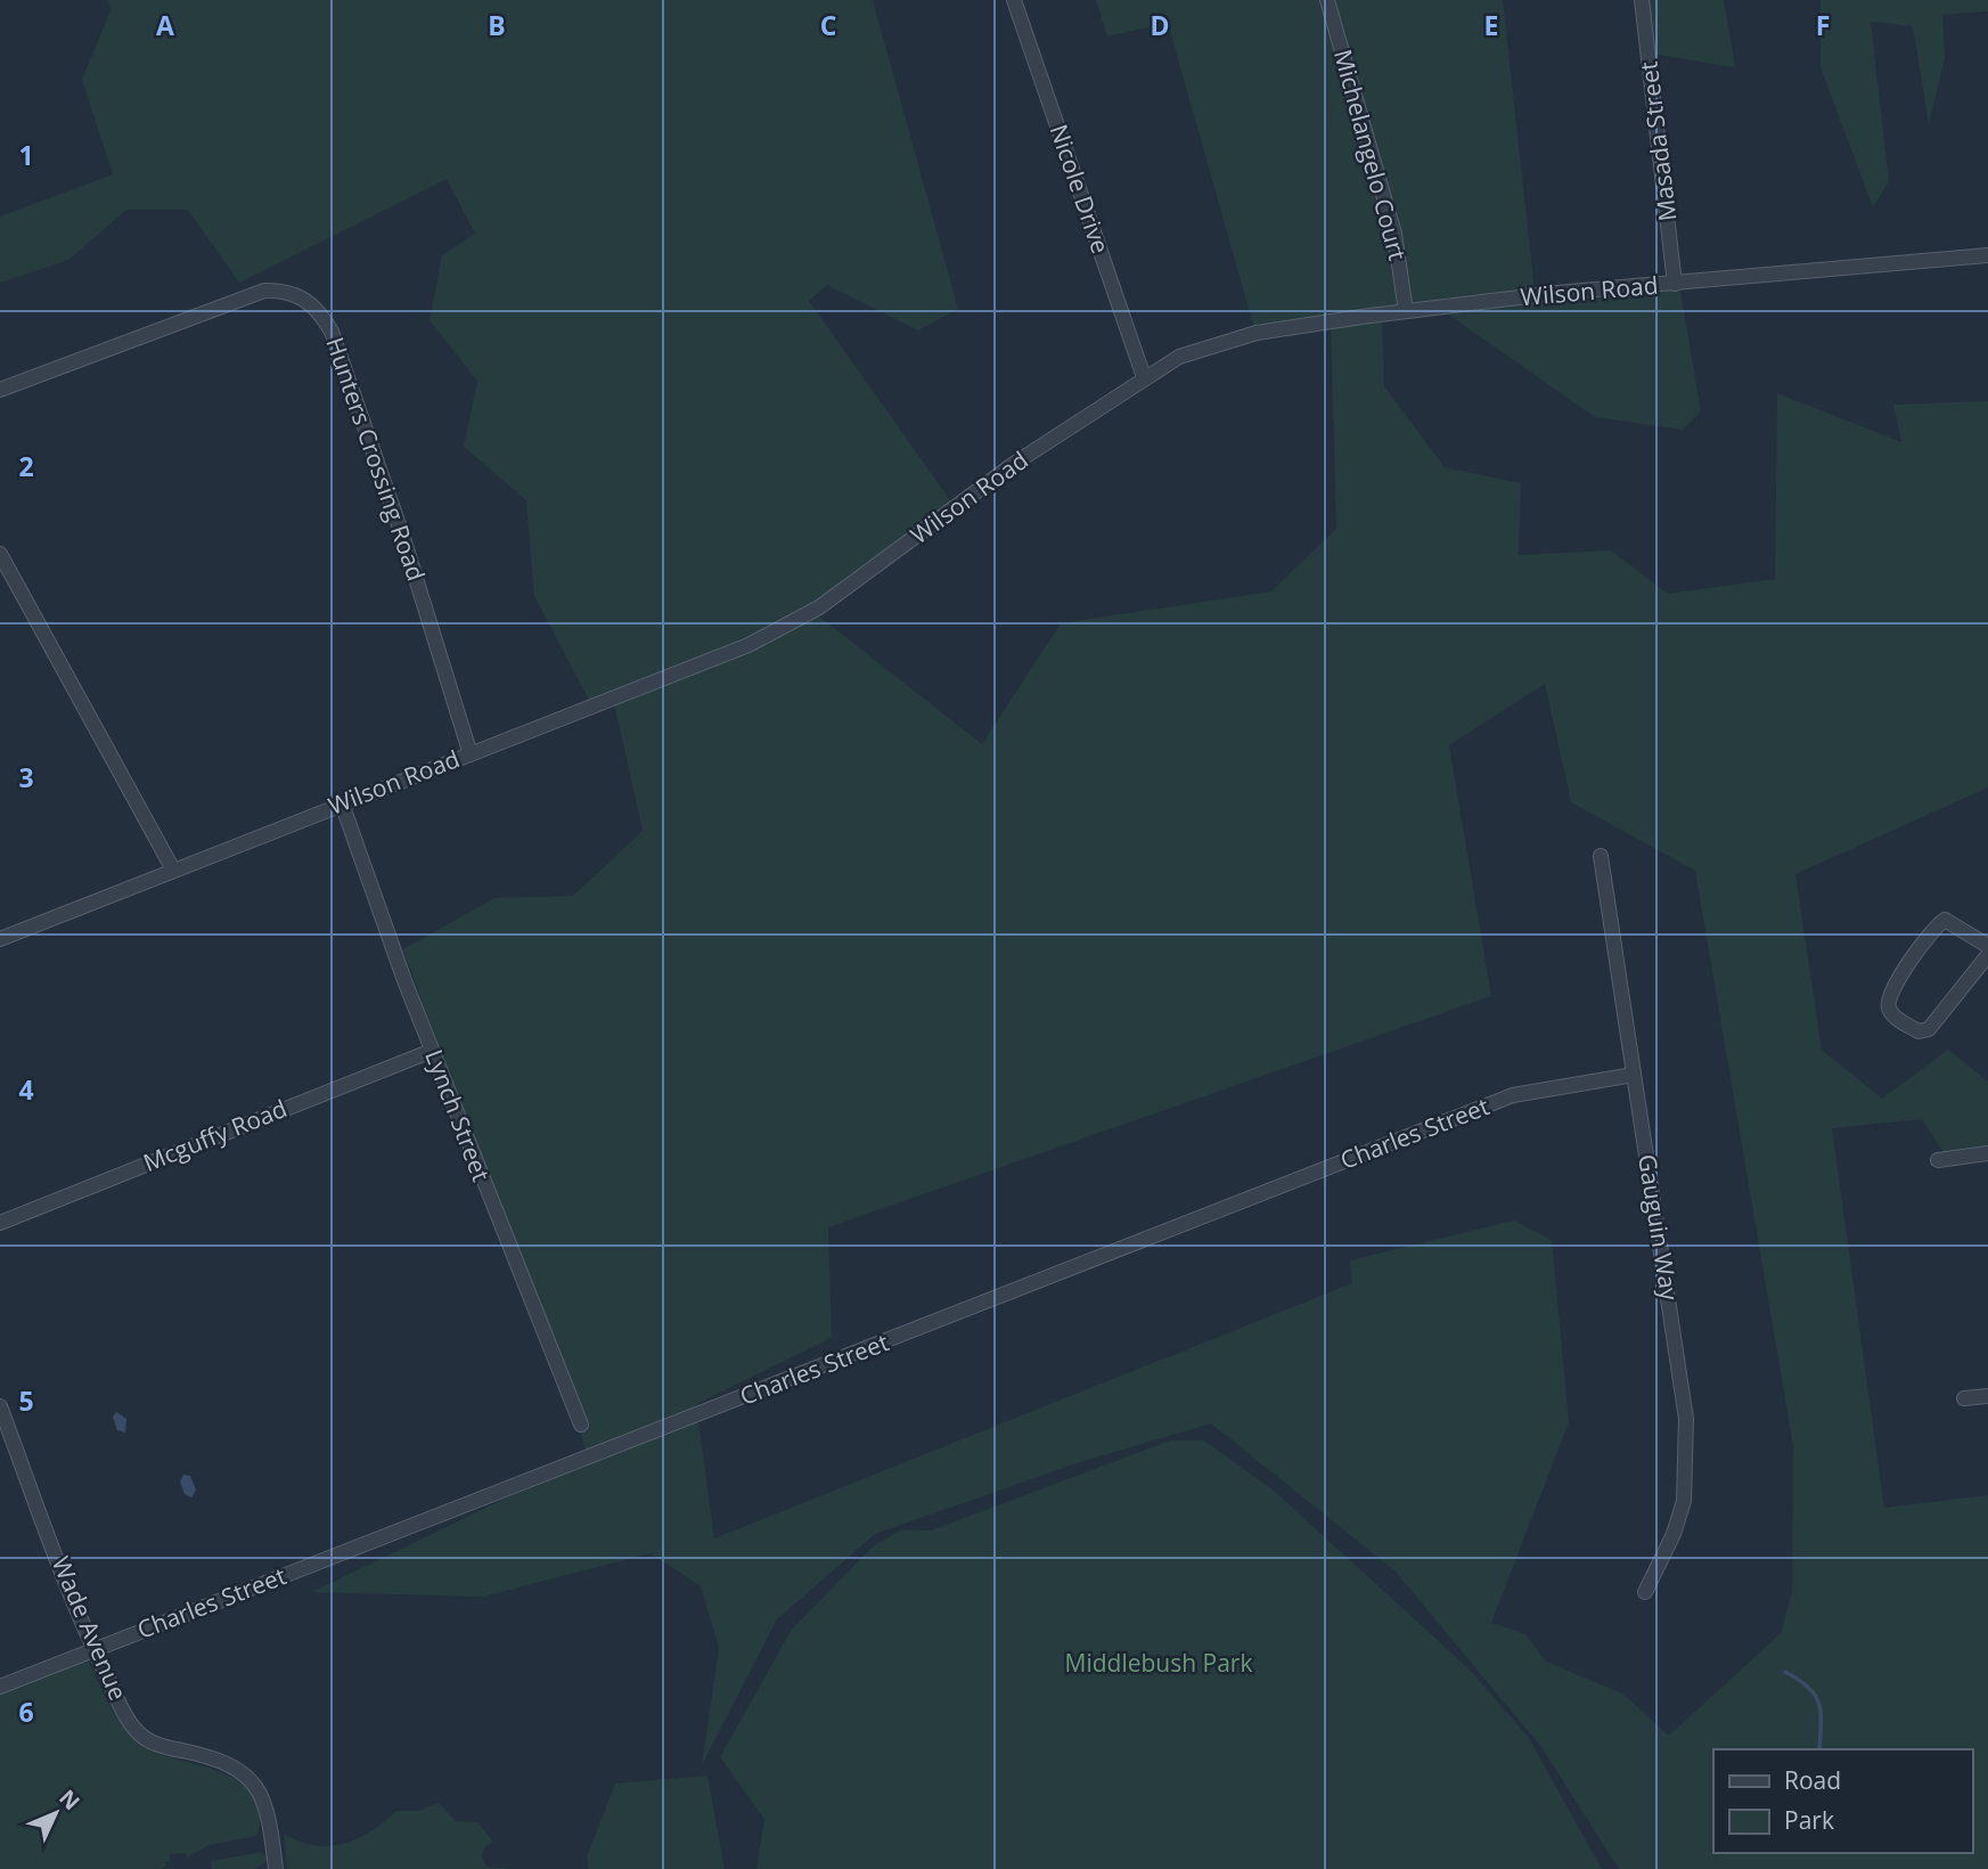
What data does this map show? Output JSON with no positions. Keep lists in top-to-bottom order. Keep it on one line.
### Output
{"streets":{"street":["Masada Street","Michelangelo Court","Nicole Drive","Wilson Road","Hunters Crossing Road","Lynch Street","Charles Street","Mcguffy Road","Gauguin Way","Wade Avenue"]},"crossings":[["Masada Street","Wilson Road"],["Michelangelo Court","Wilson Road"],["Nicole Drive","Wilson Road"],["Wilson Road","Hunters Crossing Road"],["Wilson Road","Lynch Street"],["Lynch Street","Mcguffy Road"],["Charles Street","Gauguin Way"],["Charles Street","Wade Avenue"]],"parks":["Middlebush Park"],"legend":["Road","Park"],"north":"top right","grid":{"columns":["A","B","C","D","E","F"],"rows":["1","2","3","4","5","6"]}}
